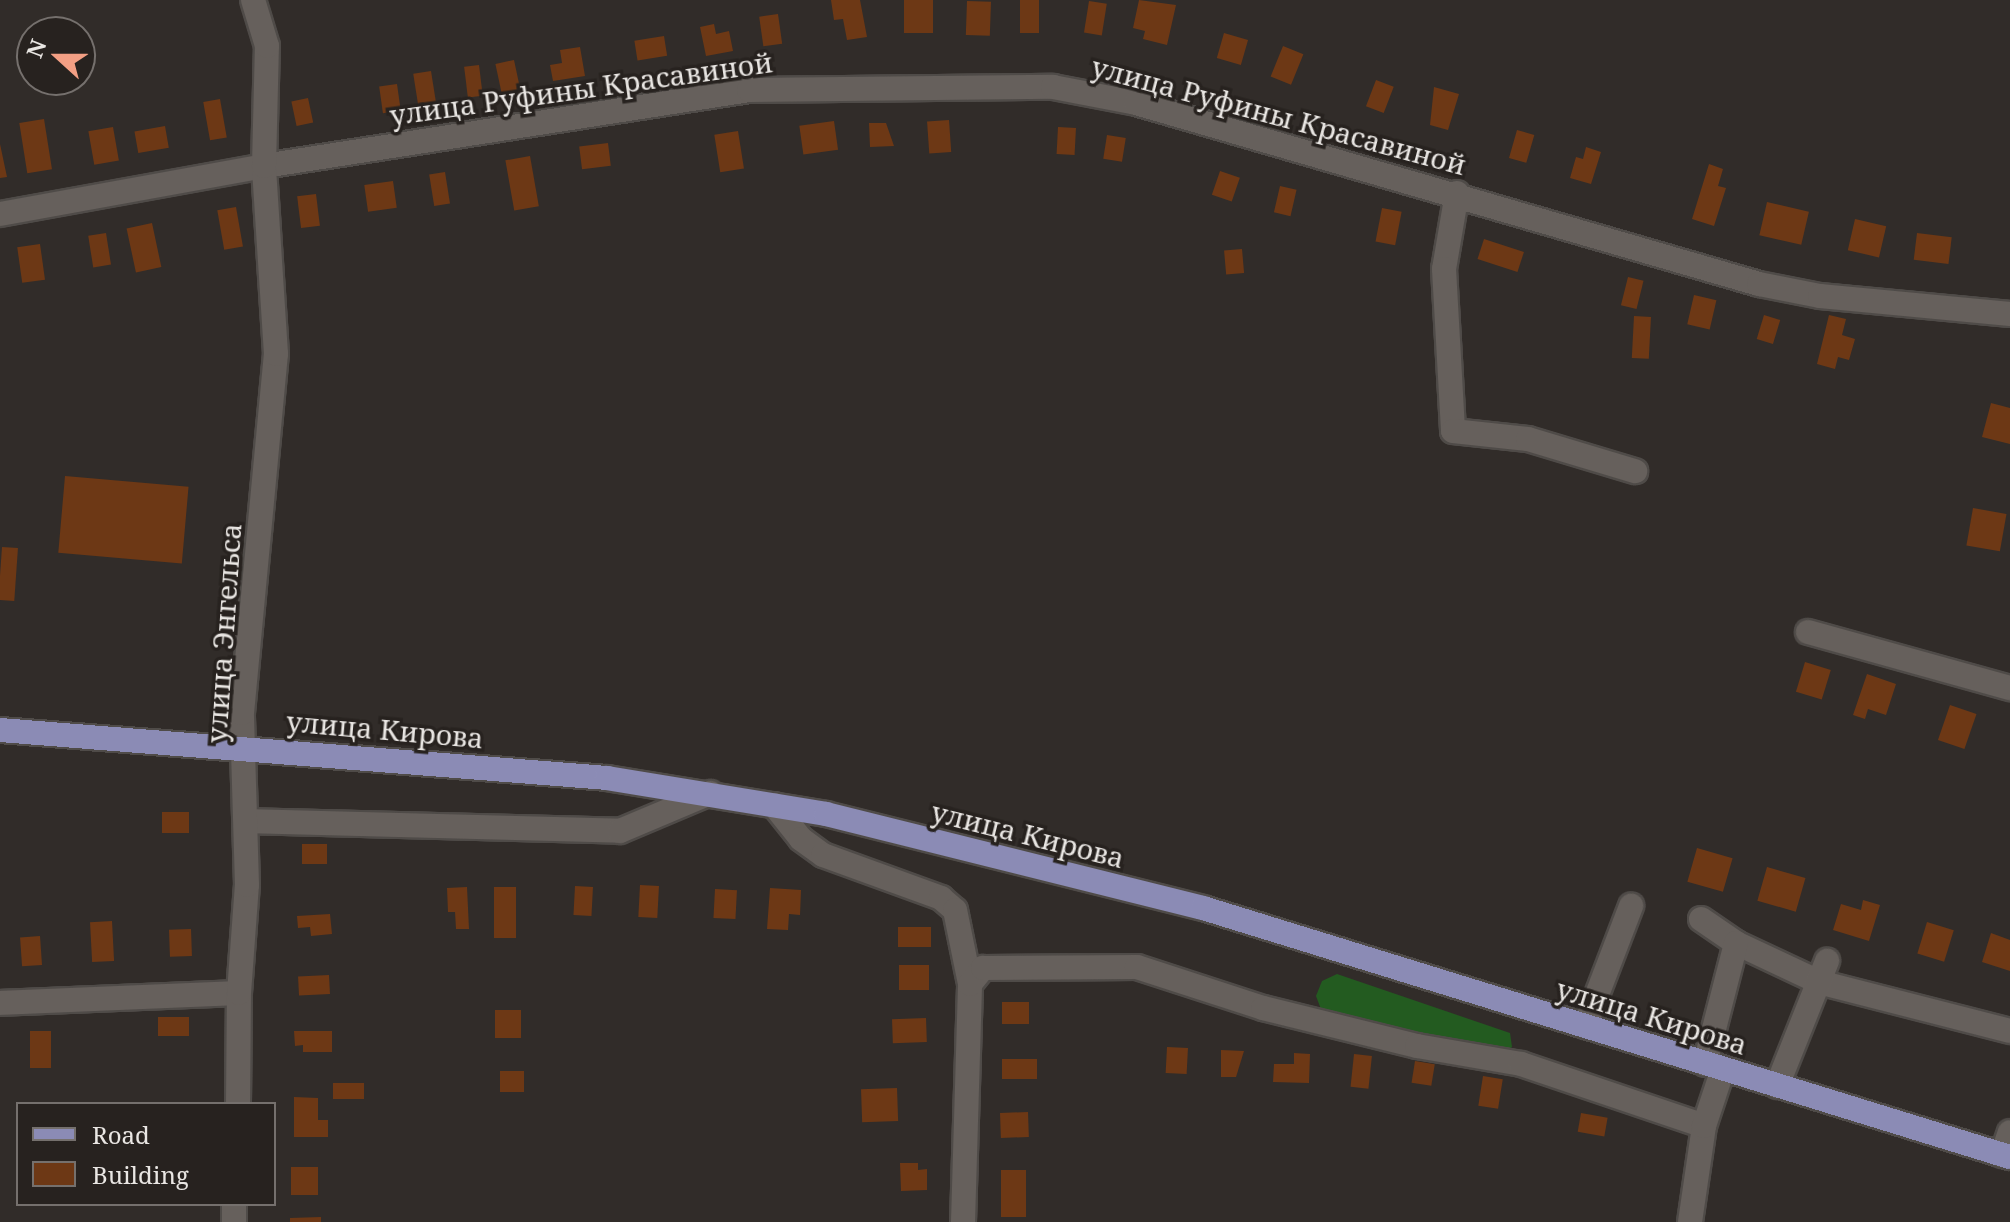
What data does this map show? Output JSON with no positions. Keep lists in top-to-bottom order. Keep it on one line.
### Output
{"streets":{"main road":["улица Кирова"],"street":["улица Руфины Красавиной","улица Энгельса"]},"crossings":[["улица Руфины Красавиной","улица Энгельса"],["улица Энгельса","улица Кирова"]],"legend":["Road","Building"],"north":"left"}
